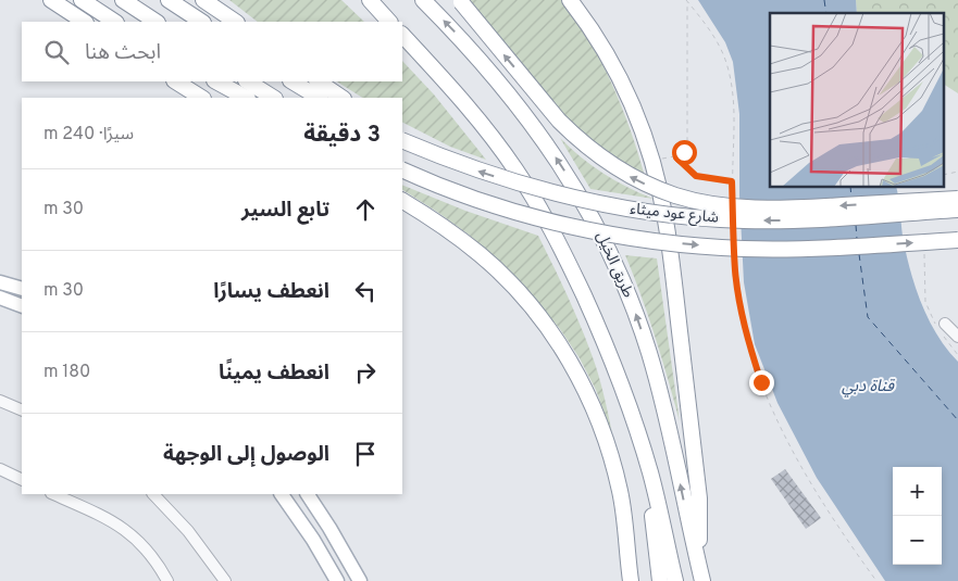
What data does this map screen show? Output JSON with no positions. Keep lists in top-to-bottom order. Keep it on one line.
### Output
{"streets":{"highway":["شارع عود ميثاء","طريق الخيل"]},"water":["قناة دبي"],"page":{"search":"ابحث هنا","heading":["3 دقيقة","سيرًا · 240 m"],"list":[["تابع السير","30 m"],["انعطف يسارًا","30 m"],["انعطف يمينًا","180 m"],"الوصول إلى الوجهة"],"map_buttons":["+","−"]}}
